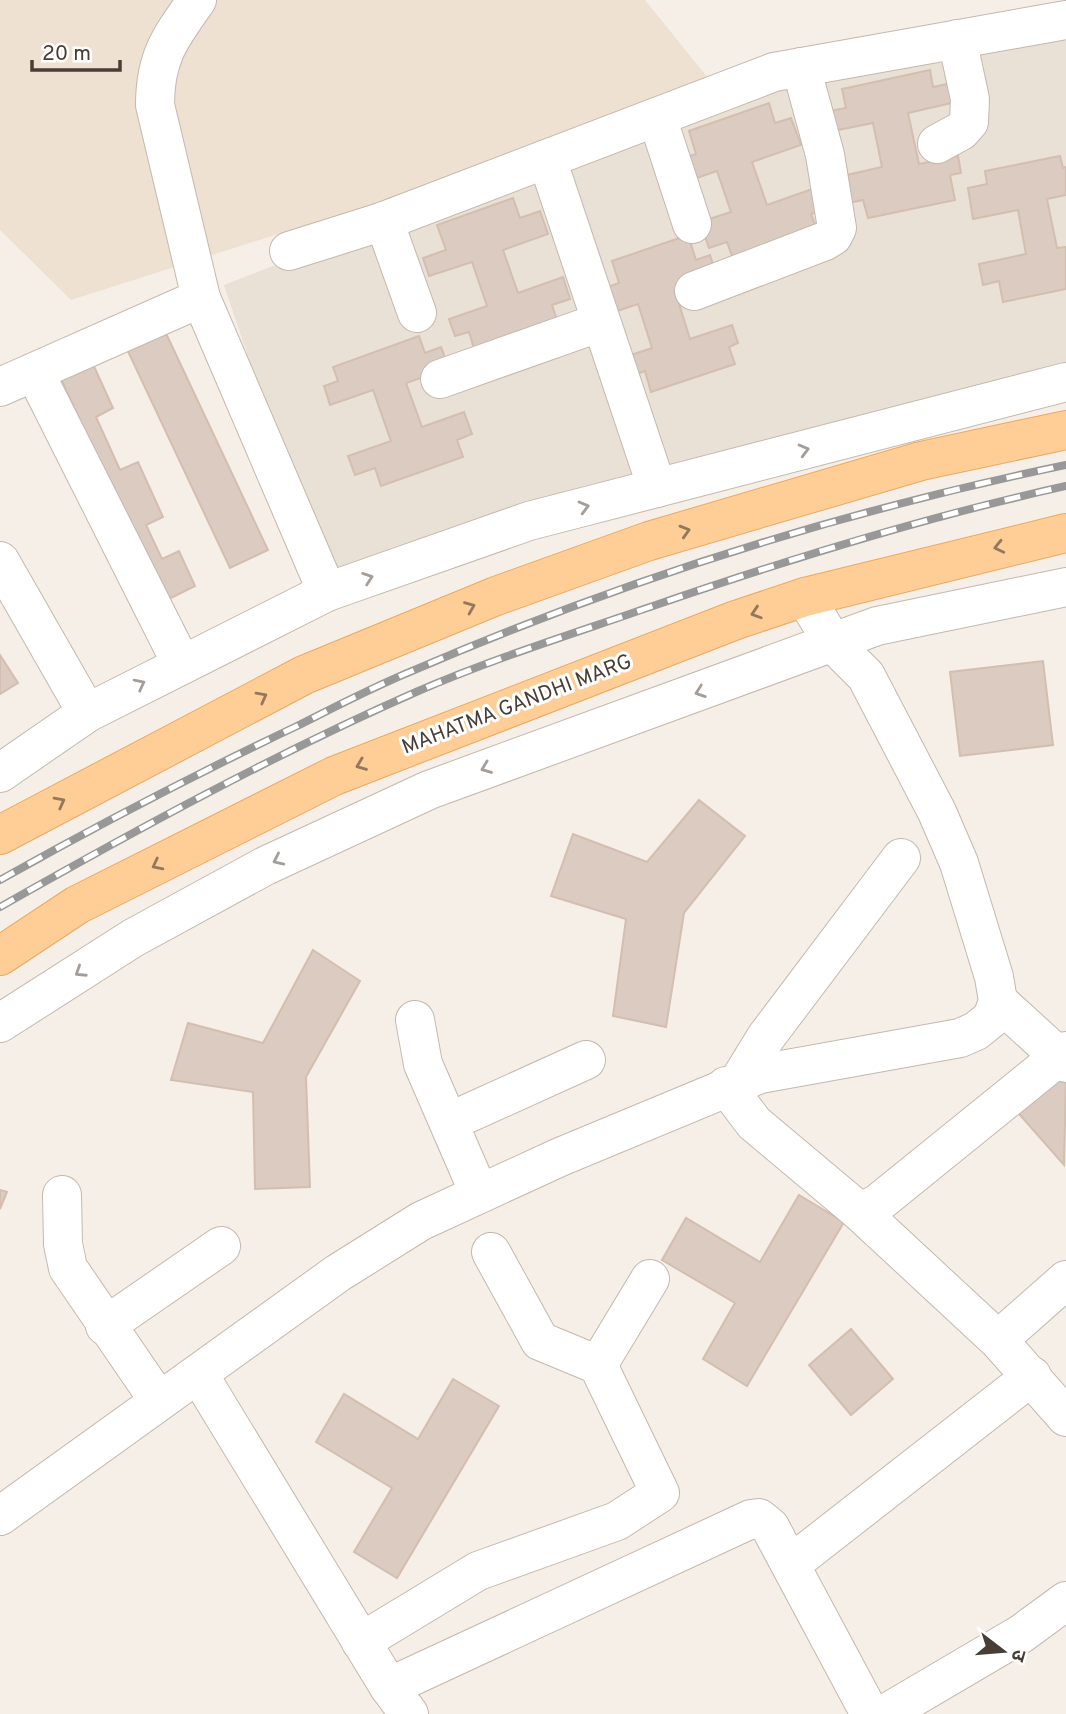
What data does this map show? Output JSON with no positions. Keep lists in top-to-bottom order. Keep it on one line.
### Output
{"streets":{"main road":["MAHATMA GANDHI MARG"]},"scale_bar":"20 m","north":"right"}
